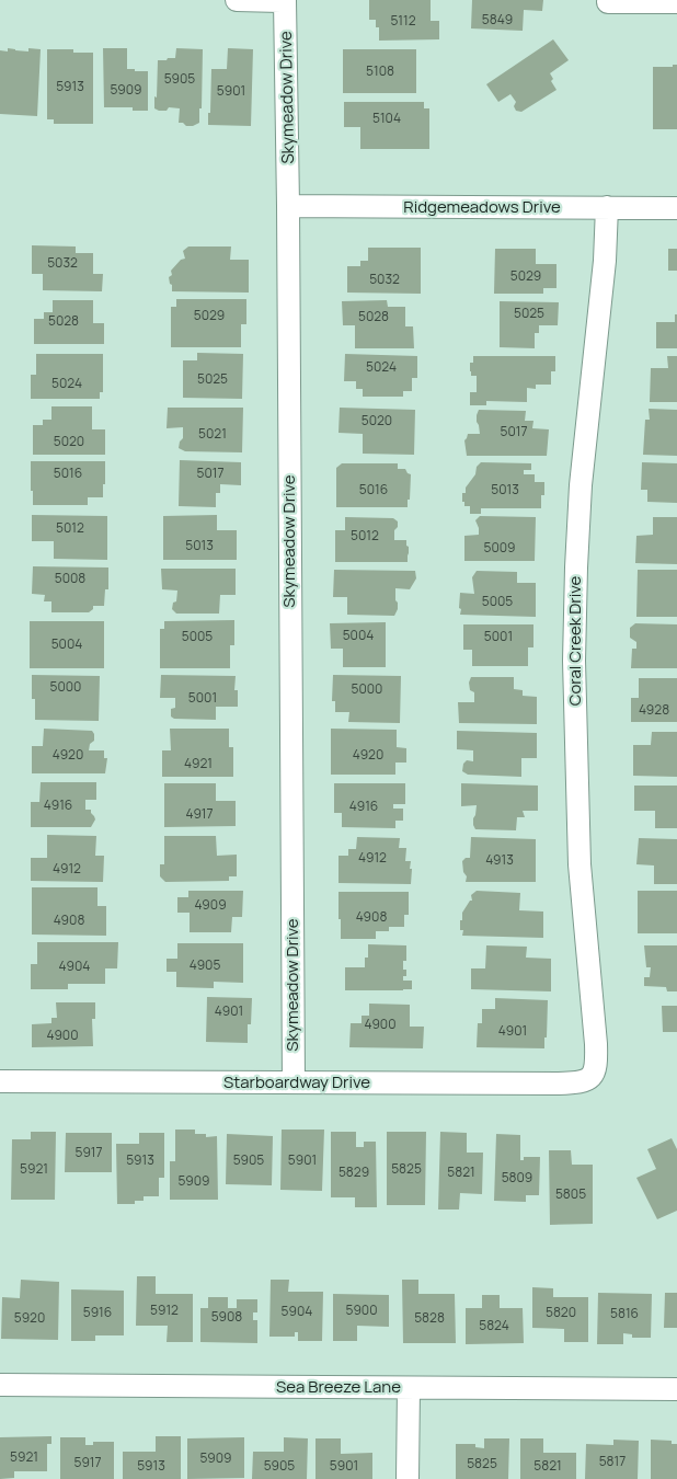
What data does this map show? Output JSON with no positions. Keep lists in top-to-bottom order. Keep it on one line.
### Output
{"streets":{"street":["Skymeadow Drive","Ridgemeadows Drive","Coral Creek Drive","Starboardway Drive","Sea Breeze Lane"]},"crossings":[["Skymeadow Drive","Ridgemeadows Drive"],["Skymeadow Drive","Starboardway Drive"],["Ridgemeadows Drive","Coral Creek Drive"],["Coral Creek Drive","Starboardway Drive"]],"house_numbers":["5849","5112","5108","5905","5913","5909","5901","5104","5032","5029","5032","5025","5029","5028","5028","5024","5025","5024","5020","5017","5021","5020","5016","5017","5016","5013","5012","5012","5013","5009","5008","5005","5004","5005","5001","5004","5000","5000","5001","4928","4920","4920","4921","4916","4916","4917","4912","4913","4912","4909","4908","4908","4905","4904","4901","4900","4901","4900","5917","5913","5905","5901","5921","5825","5829","5821","5809","5909","5805","5912","5900","5904","5916","5820","5816","5908","5920","5828","5824","5921","5909","5817","5917","5825","5913","5905","5901","5821"]}
